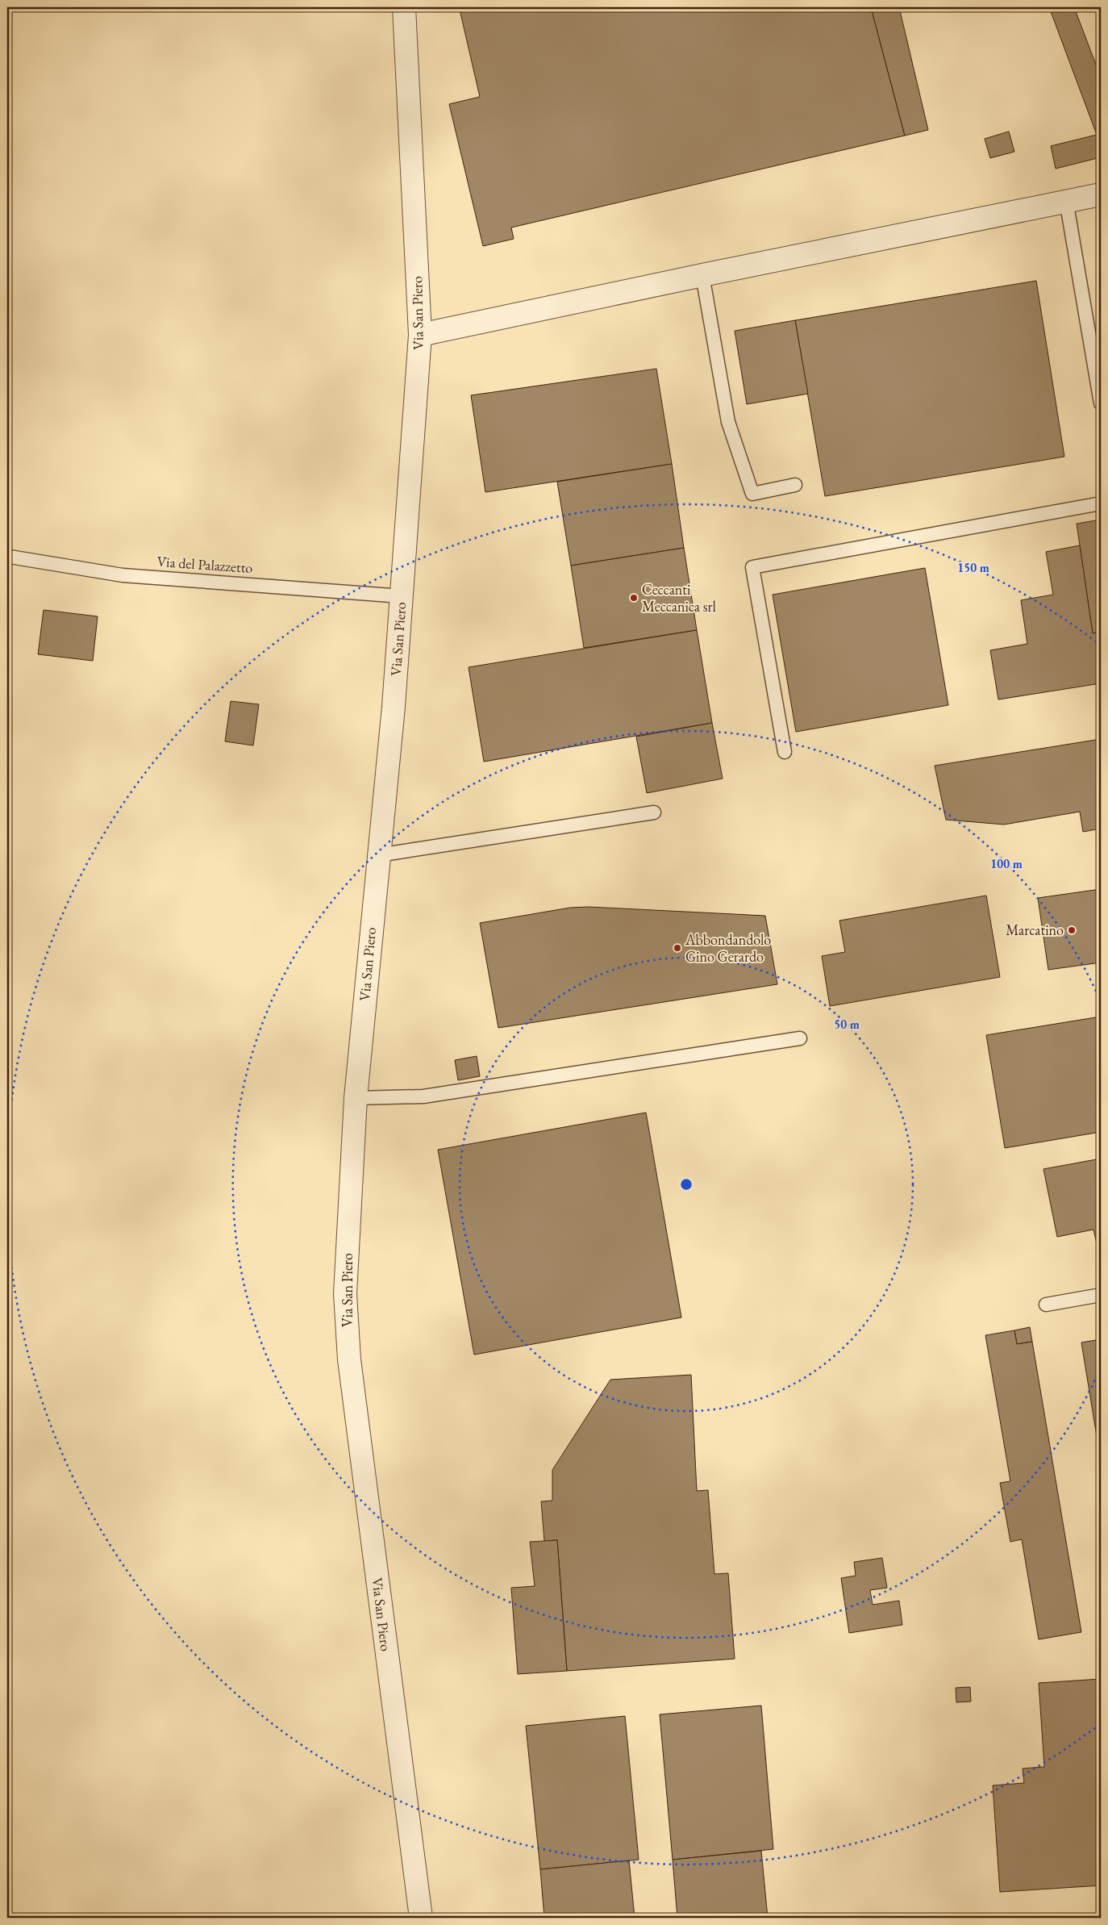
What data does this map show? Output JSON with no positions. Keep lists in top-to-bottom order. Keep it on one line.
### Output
{"streets":{"street":["Via San Piero"],"lane":["Via del Palazzetto"]},"crossings":[["Via San Piero","Via del Palazzetto"]],"places":["Ceccanti Meccanica srl","Marcatino","Abbondandolo Gino Gerardo"],"rings":["150 m","100 m","50 m"]}
